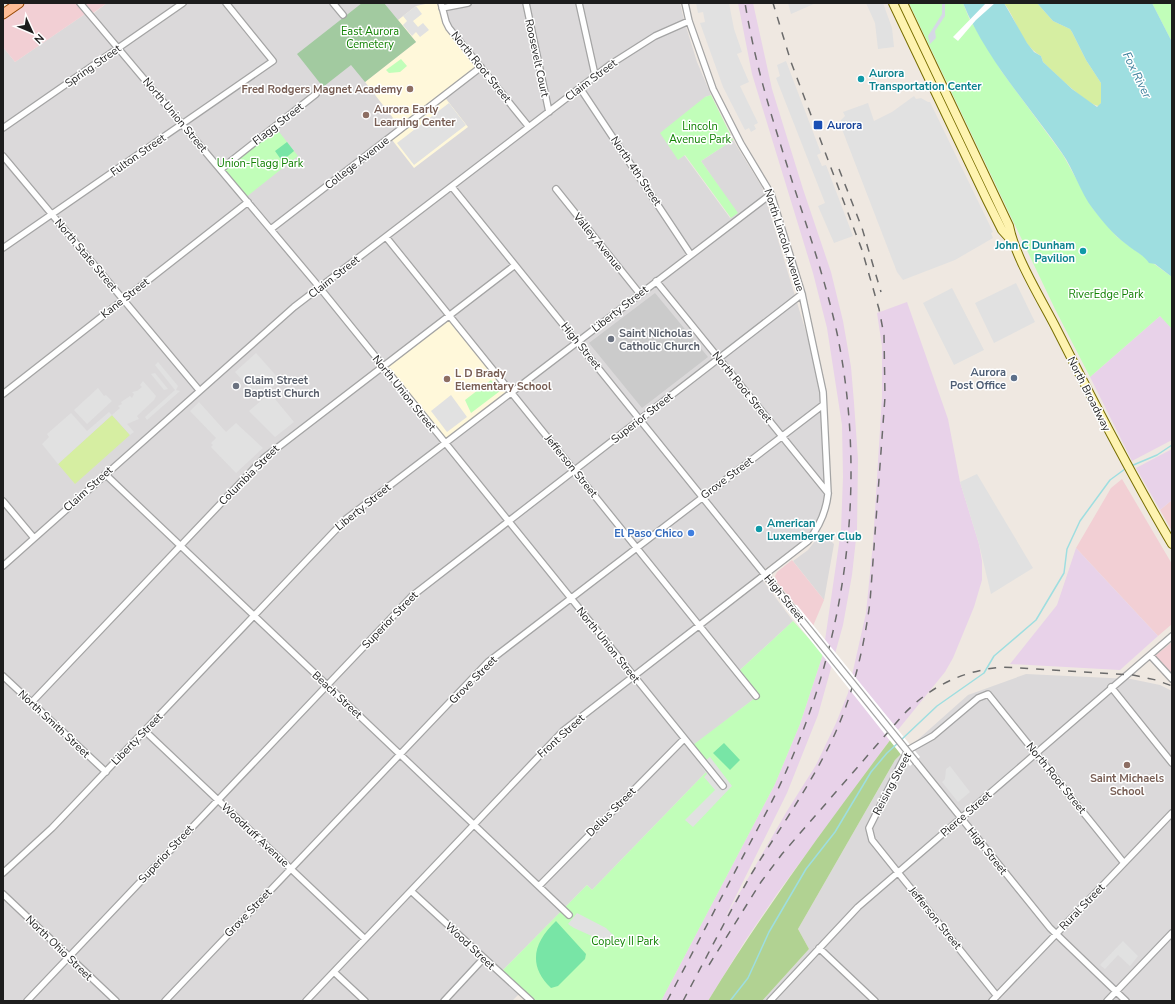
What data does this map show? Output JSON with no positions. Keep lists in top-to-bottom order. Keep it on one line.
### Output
{"streets":{"main road":["North Broadway"],"street":["Roosevelt Court","Spring Street","North Root Street","Claim Street","North Union Street","Flagg Street","Fulton Street","College Avenue","North 4th Street","North Lincoln Avenue","Valley Avenue","North State Street","Kane Street","Liberty Street","High Street","Superior Street","Jefferson Street","Columbia Street","Grove Street","Beach Street","North Smith Street","Front Street","Reising Street","Delius Street","Pierce Street","Woodruff Avenue","Rural Street","Wood Street","North Ohio Street"]},"crossings":[["Roosevelt Court","Claim Street"],["Spring Street","North Union Street"],["North Root Street","Claim Street"],["North Root Street","College Avenue"],["North Root Street","North Lincoln Avenue"],["North Root Street","Liberty Street"],["North Root Street","Superior Street"],["North Root Street","Grove Street"],["North Root Street","Front Street"],["North Root Street","Reising Street"],["North Root Street","Pierce Street"],["North Root Street","Rural Street"],["Claim Street","North Union Street"],["Claim Street","North 4th Street"],["Claim Street","North Lincoln Avenue"],["Claim Street","North State Street"],["Claim Street","High Street"],["Claim Street","Jefferson Street"],["Claim Street","Beach Street"],["North Union Street","Flagg Street"],["North Union Street","Fulton Street"],["North Union Street","College Avenue"],["North Union Street","Kane Street"],["North Union Street","Liberty Street"],["North Union Street","Superior Street"],["North Union Street","Columbia Street"],["North Union Street","Grove Street"],["North Union Street","Front Street"],["North Union Street","Delius Street"],["Fulton Street","North State Street"],["North 4th Street","Liberty Street"],["North Lincoln Avenue","Liberty Street"],["North Lincoln Avenue","Superior Street"],["North Lincoln Avenue","Grove Street"],["North Lincoln Avenue","Front Street"],["Valley Avenue","Liberty Street"],["North State Street","Kane Street"],["Liberty Street","High Street"],["Liberty Street","Jefferson Street"],["Liberty Street","Beach Street"],["Liberty Street","North Smith Street"],["Liberty Street","Woodruff Avenue"],["High Street","Superior Street"],["High Street","Columbia Street"],["High Street","Grove Street"],["High Street","Front Street"],["High Street","Pierce Street"],["High Street","Rural Street"],["Superior Street","Jefferson Street"],["Superior Street","Beach Street"],["Superior Street","Woodruff Avenue"],["Superior Street","North Ohio Street"],["Jefferson Street","Columbia Street"],["Jefferson Street","Grove Street"],["Jefferson Street","Front Street"],["Jefferson Street","Reising Street"],["Jefferson Street","Pierce Street"],["Jefferson Street","Rural Street"],["Columbia Street","Beach Street"],["Columbia Street","North Smith Street"],["Grove Street","Beach Street"],["Grove Street","Woodruff Avenue"],["Beach Street","Front Street"],["Beach Street","Delius Street"],["Front Street","Woodruff Avenue"],["Front Street","Wood Street"]],"water":["Fox River"],"parks":["East Aurora Cemetery","Lincoln Avenue Park","Union-Flagg Park","RiverEdge Park","Copley II Park"],"places":{"other":["Aurora Transportation Center","Fred Rodgers Magnet Academy","Aurora Early Learning Center","John C Dunham Pavilion","Saint Nicholas Catholic Church","Aurora Post Office","L D Brady Elementary School","Claim Street Baptist Church","American Luxemberger Club","El Paso Chico","Saint Michaels School"],"transit":["Aurora"]},"north":"bottom right"}
